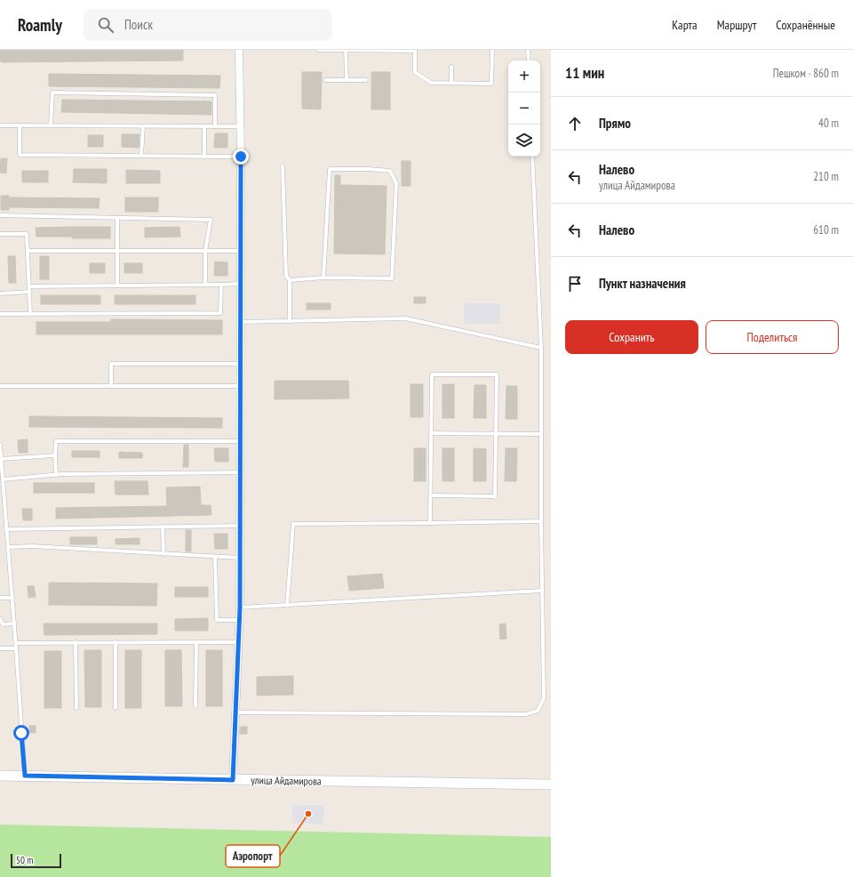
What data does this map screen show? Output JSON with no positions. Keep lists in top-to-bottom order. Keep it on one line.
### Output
{"streets":{"main road":["улица Айдамирова"]},"places":["Аэропорт"],"scale_bar":"50 m","page":{"header":"Roamly","search":"Поиск","nav":["Карта","Маршрут","Сохранённые"],"heading":["11 мин","Пешком · 860 m"],"map_buttons":["+","−"],"list":[["Прямо","40 m"],["Налево","улица Айдамирова","210 m"],["Налево","610 m"],"Пункт назначения"],"buttons":["Сохранить","Поделиться"],"scale":"50 m"}}
